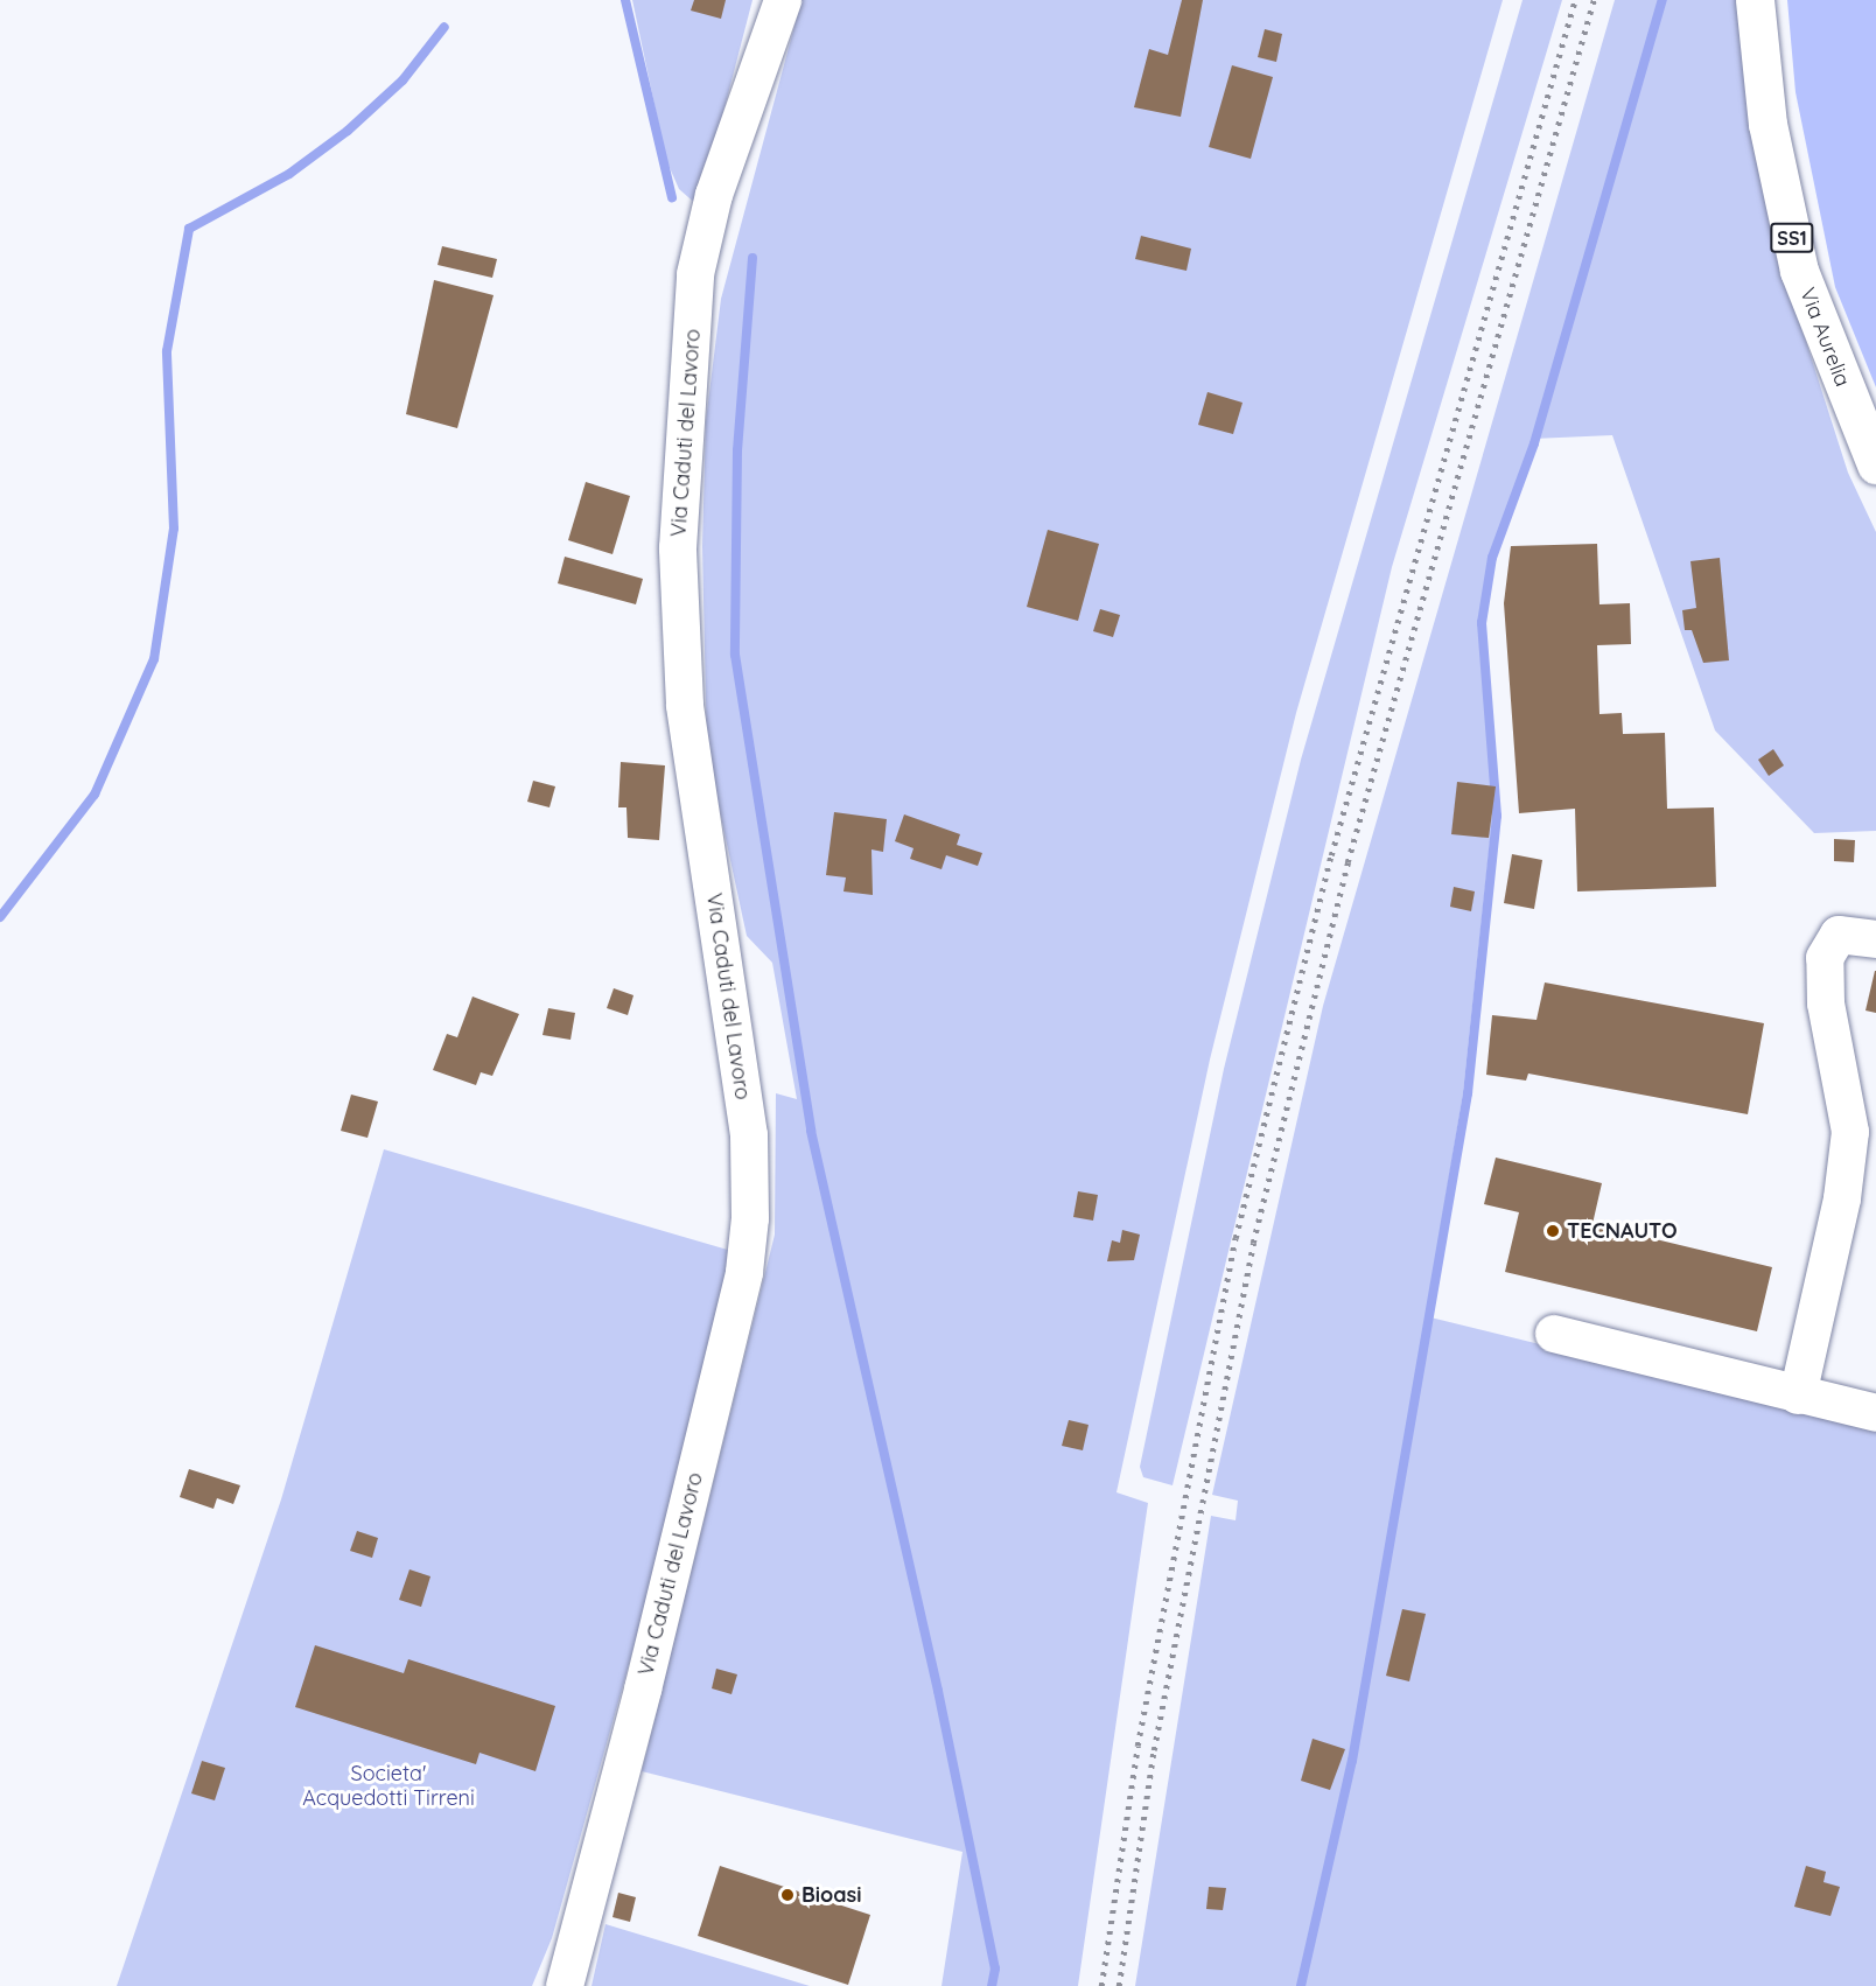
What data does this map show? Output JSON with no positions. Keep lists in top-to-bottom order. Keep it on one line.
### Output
{"streets":{"main road":["SS1","Via Aurelia"],"street":["Via Caduti del Lavoro"]},"parks":["Societa' Acquedotti Tirreni"],"places":["TECNAUTO","Bioasi"]}
